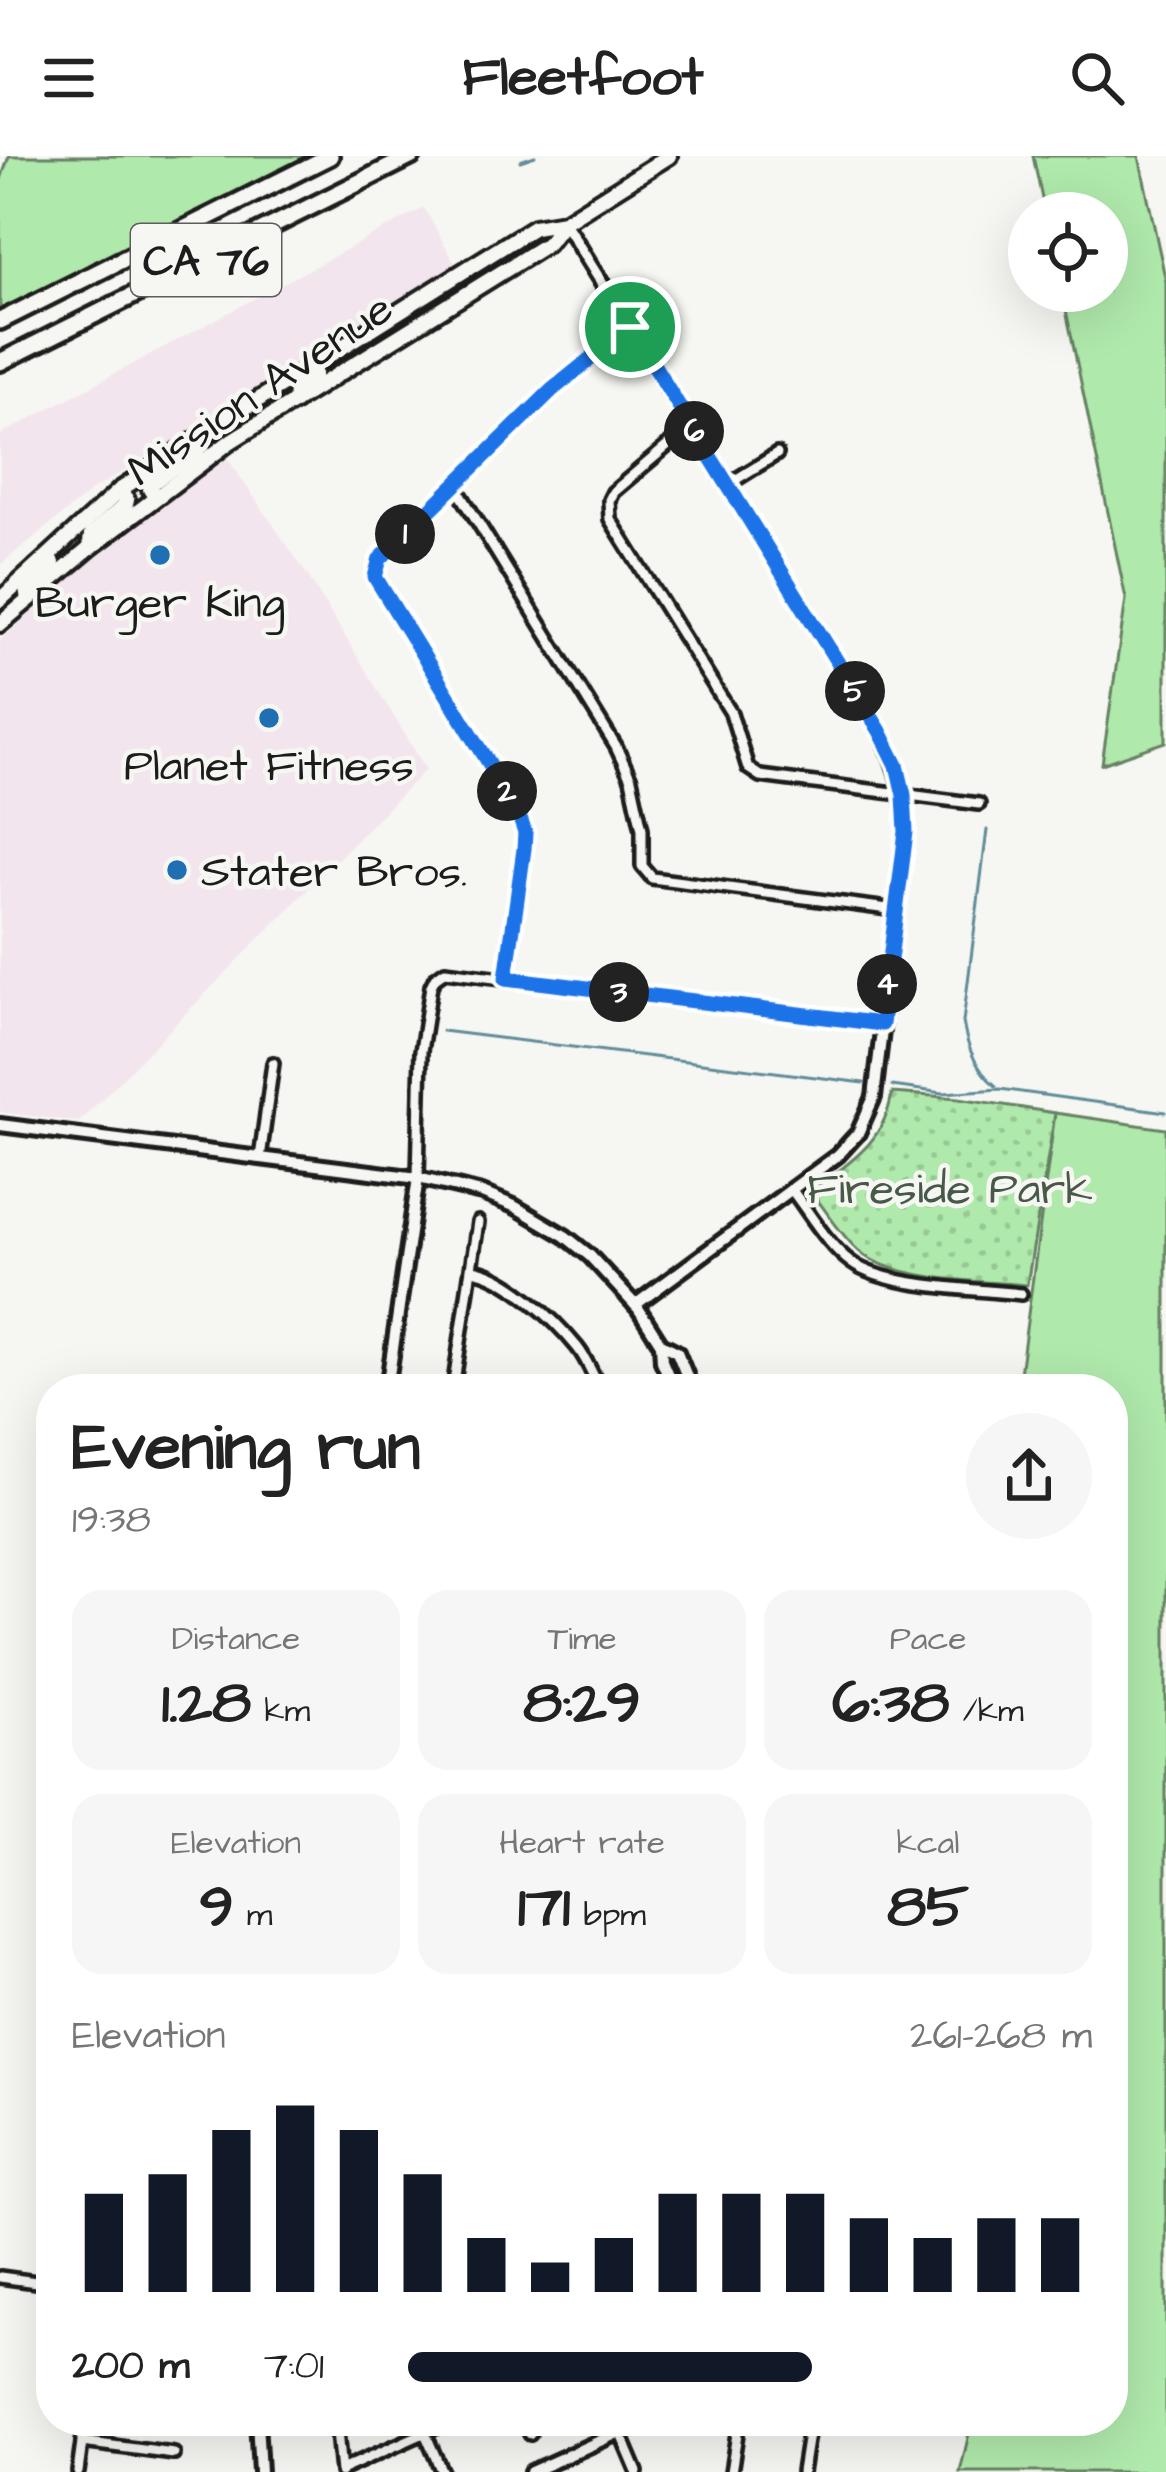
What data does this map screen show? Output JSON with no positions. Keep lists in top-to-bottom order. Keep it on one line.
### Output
{"streets":{"highway":["CA 76"],"main road":["Mission Avenue"]},"parks":["Fireside Park"],"places":["Burger King","Planet Fitness","Stater Bros."],"page":{"header":"Fleetfoot","pins":["6","1","5","2","4","3"],"heading":["Evening run","19:38"],"stats":[["Distance","1.28 km"],["Time","8:29"],["Pace","6:38 /km"],["Elevation","9 m"],["Heart rate","171 bpm"],["kcal","85"]],"chart":["Elevation","261–268 m"],"list":[{"name":"200 m","note":"7:01"}]}}
